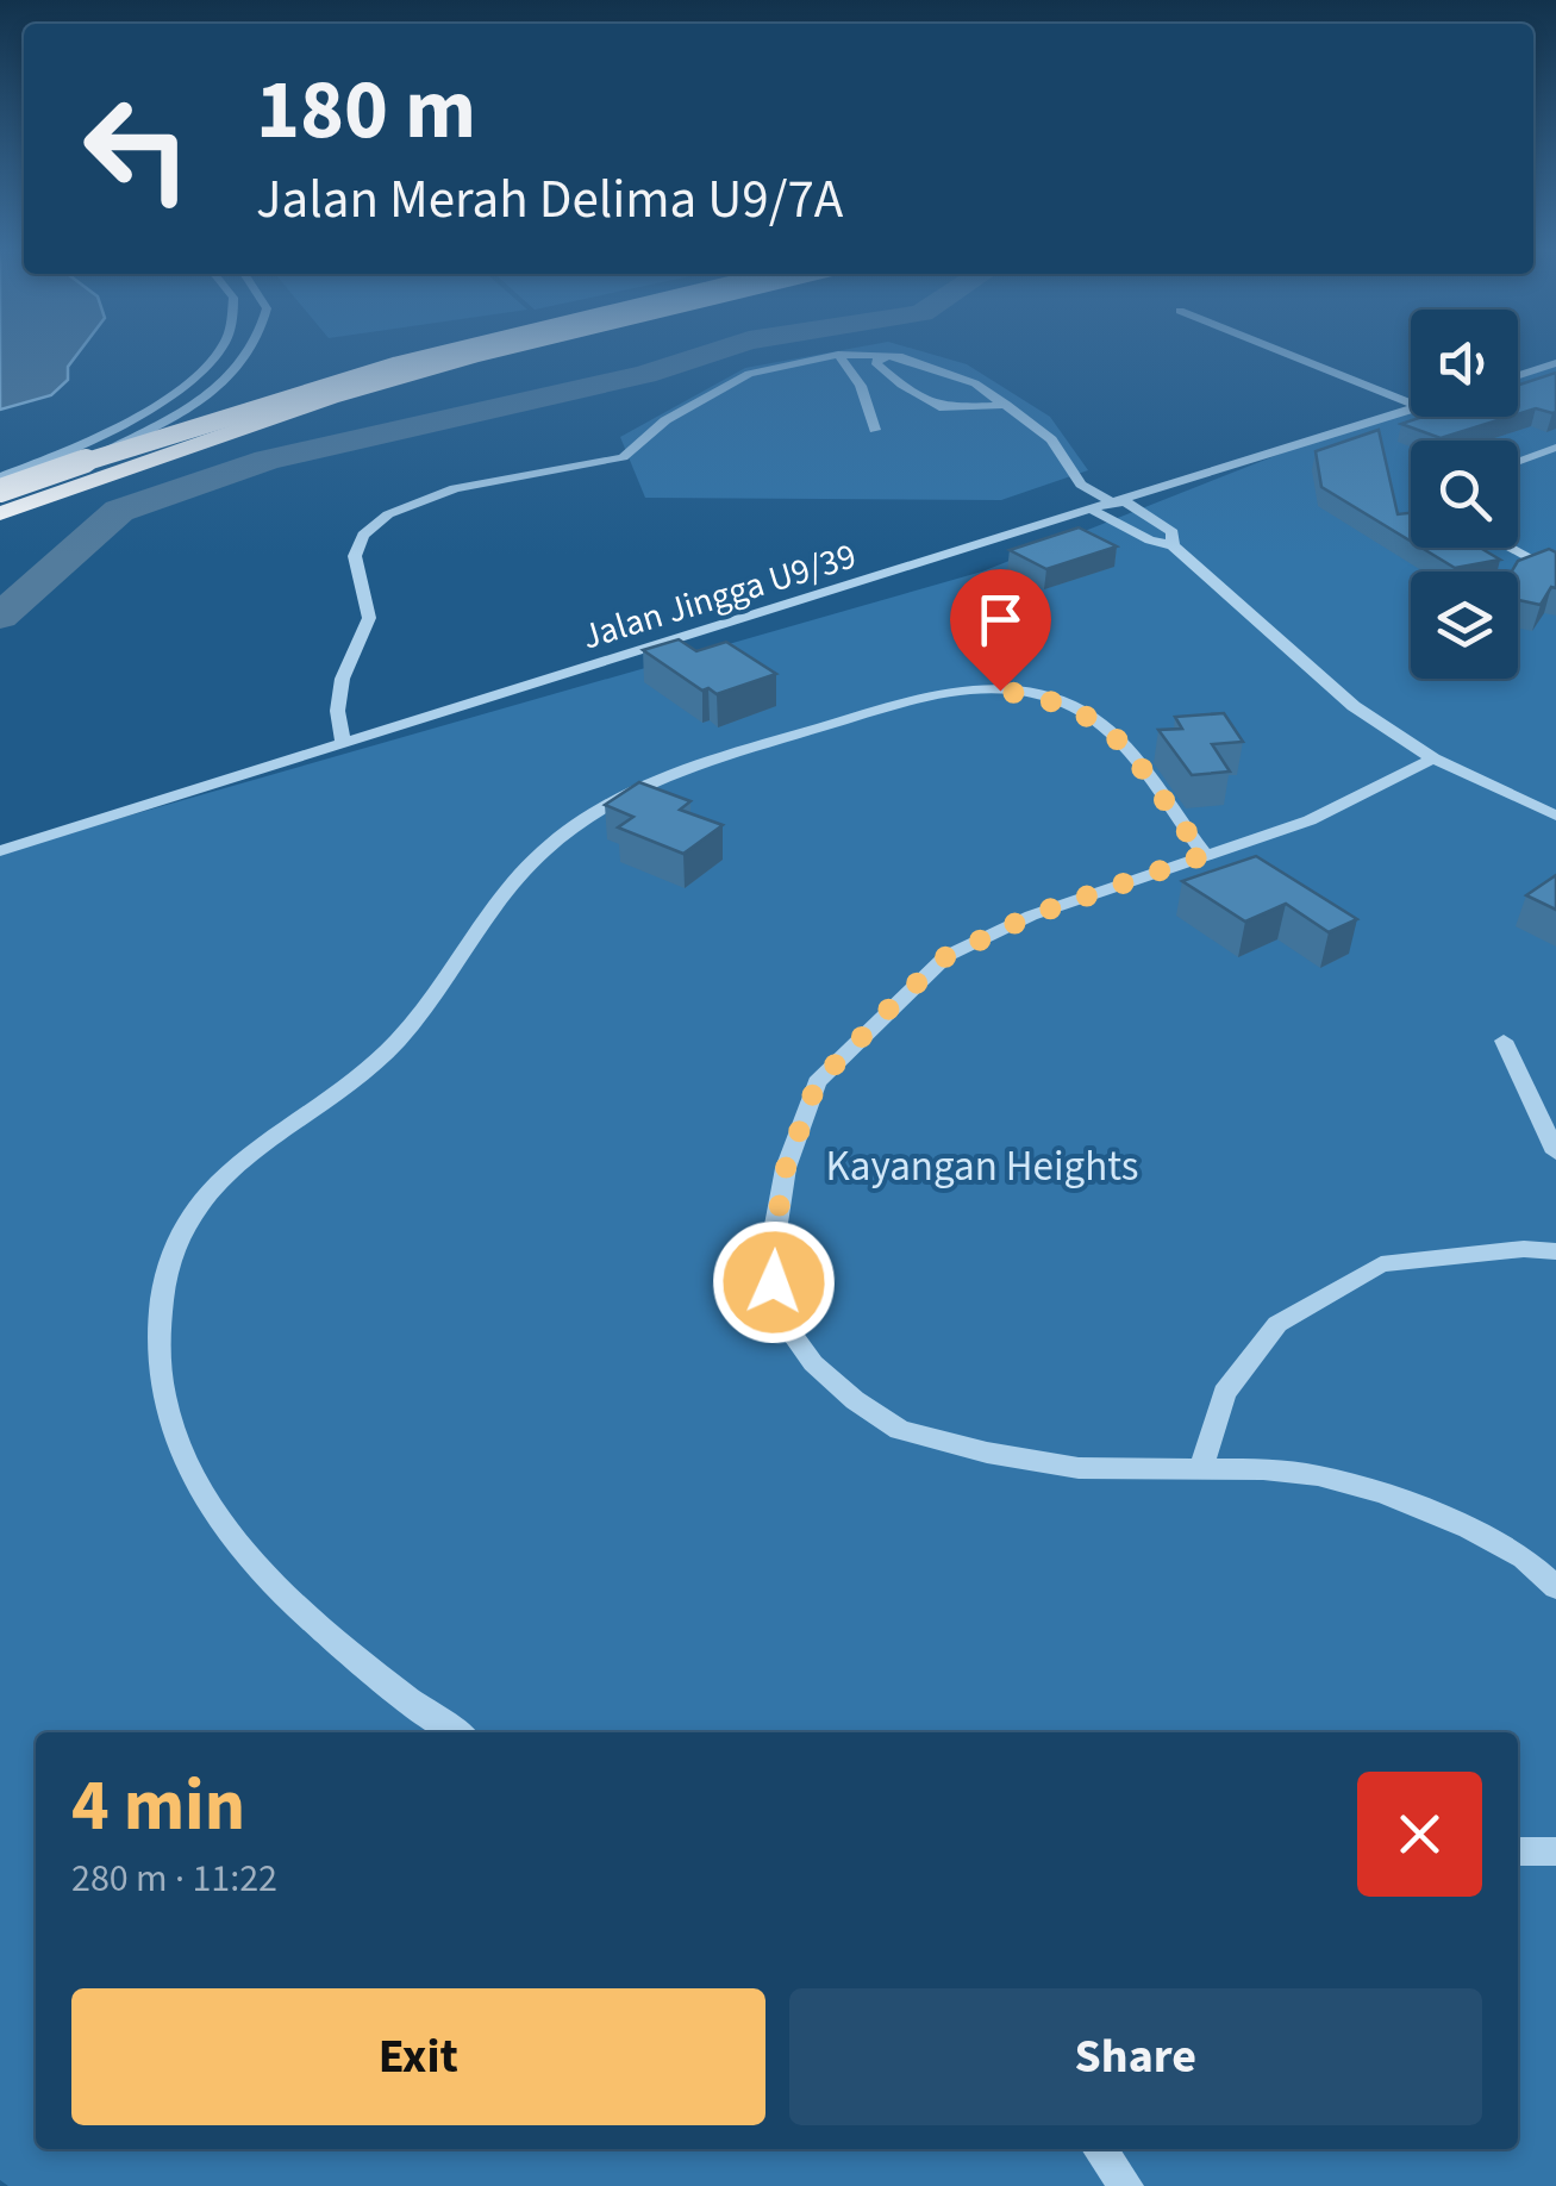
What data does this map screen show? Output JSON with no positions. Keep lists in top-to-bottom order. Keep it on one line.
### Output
{"streets":{"street":["Jalan Jingga U9/39"]},"parks":["Kayangan Heights"],"page":{"turn":["180 m","Jalan Merah Delima U9/7A"],"heading":["4 min","280 m · 11:22"],"buttons":["Exit","Share"]}}
